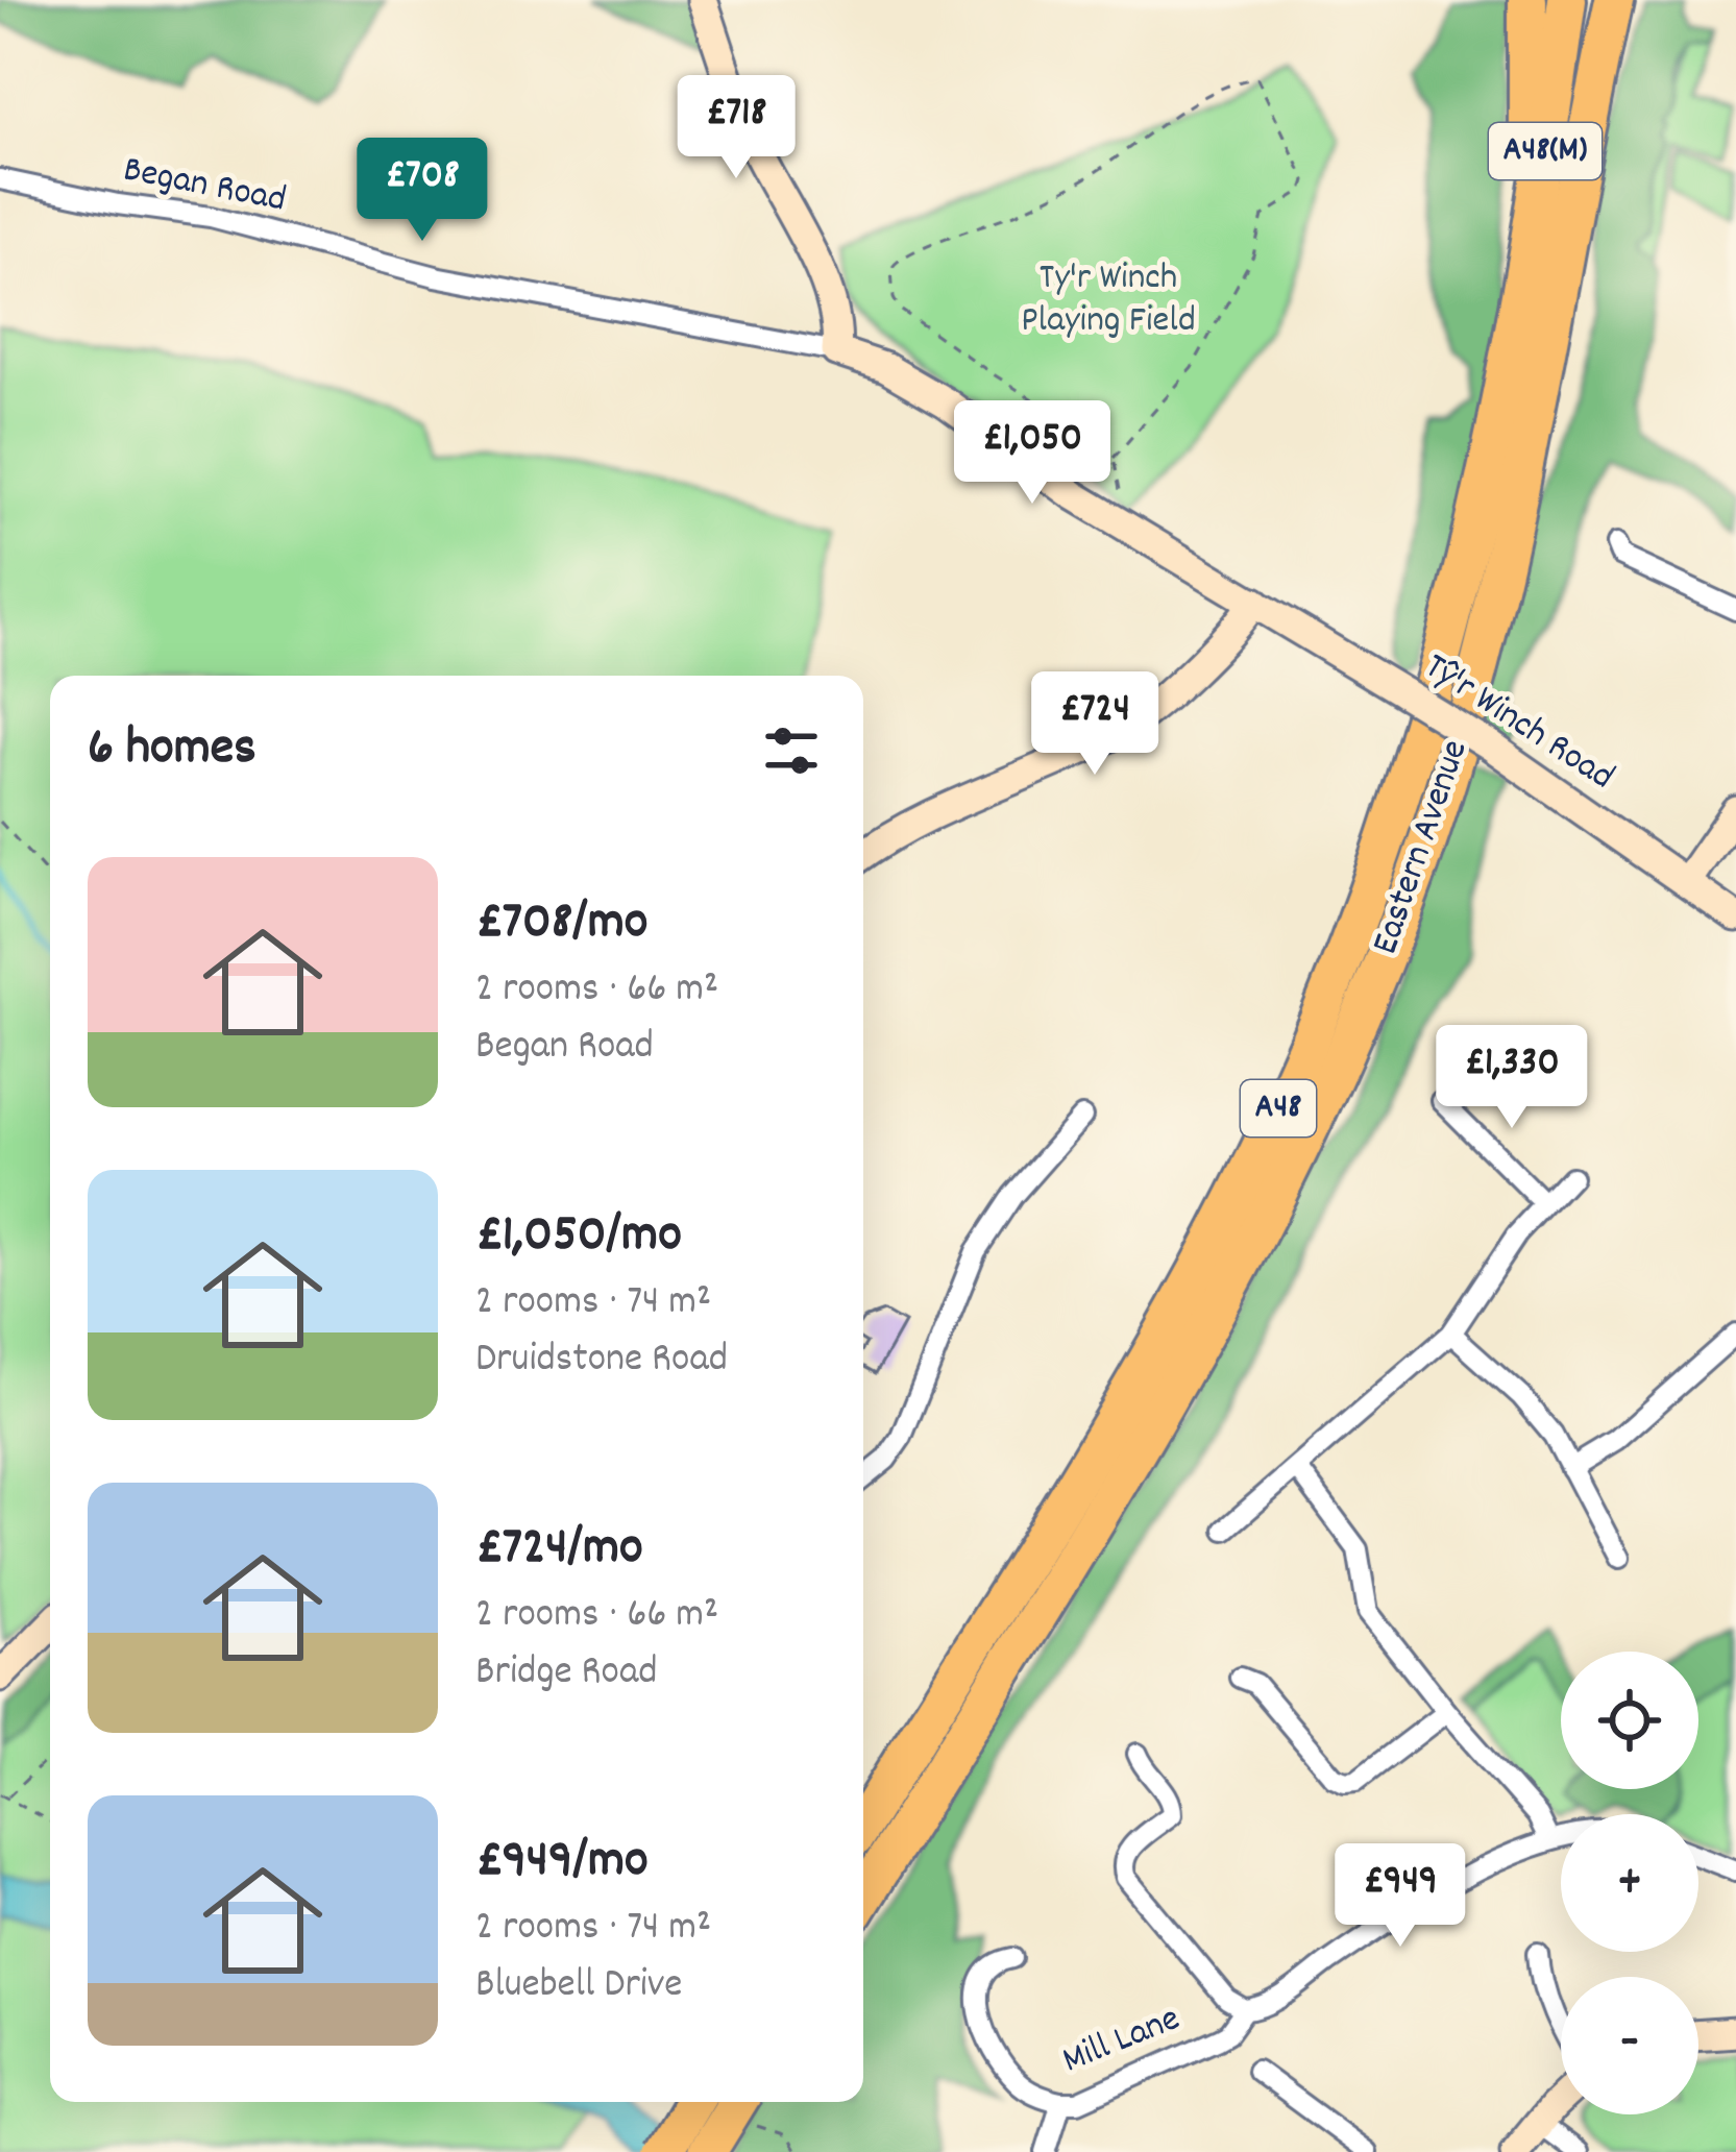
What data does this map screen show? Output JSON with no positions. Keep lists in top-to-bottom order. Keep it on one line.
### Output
{"streets":{"highway":["A48(M)","Eastern Avenue","A48"],"main road":["Tŷ'r Winch Road"],"street":["Began Road","Mill Lane"]},"crossings":[["A48(M)","Eastern Avenue"],["A48(M)","A48"],["Began Road","Tŷ'r Winch Road"],["Eastern Avenue","A48"]],"parks":["Ty'r Winch Playing Field"],"page":{"price":["£718","£708","£1,050","£724","£1,330","£949"],"heading":"6 homes","list":[{"name":"£708/mo","note":"2 rooms · 66 m² · Began Road"},{"name":"£1,050/mo","note":"2 rooms · 74 m² · Druidstone Road"},{"name":"£724/mo","note":"2 rooms · 66 m² · Bridge Road"},{"name":"£949/mo","note":"2 rooms · 74 m² · Bluebell Drive"}],"map_buttons":["+","−"]}}
